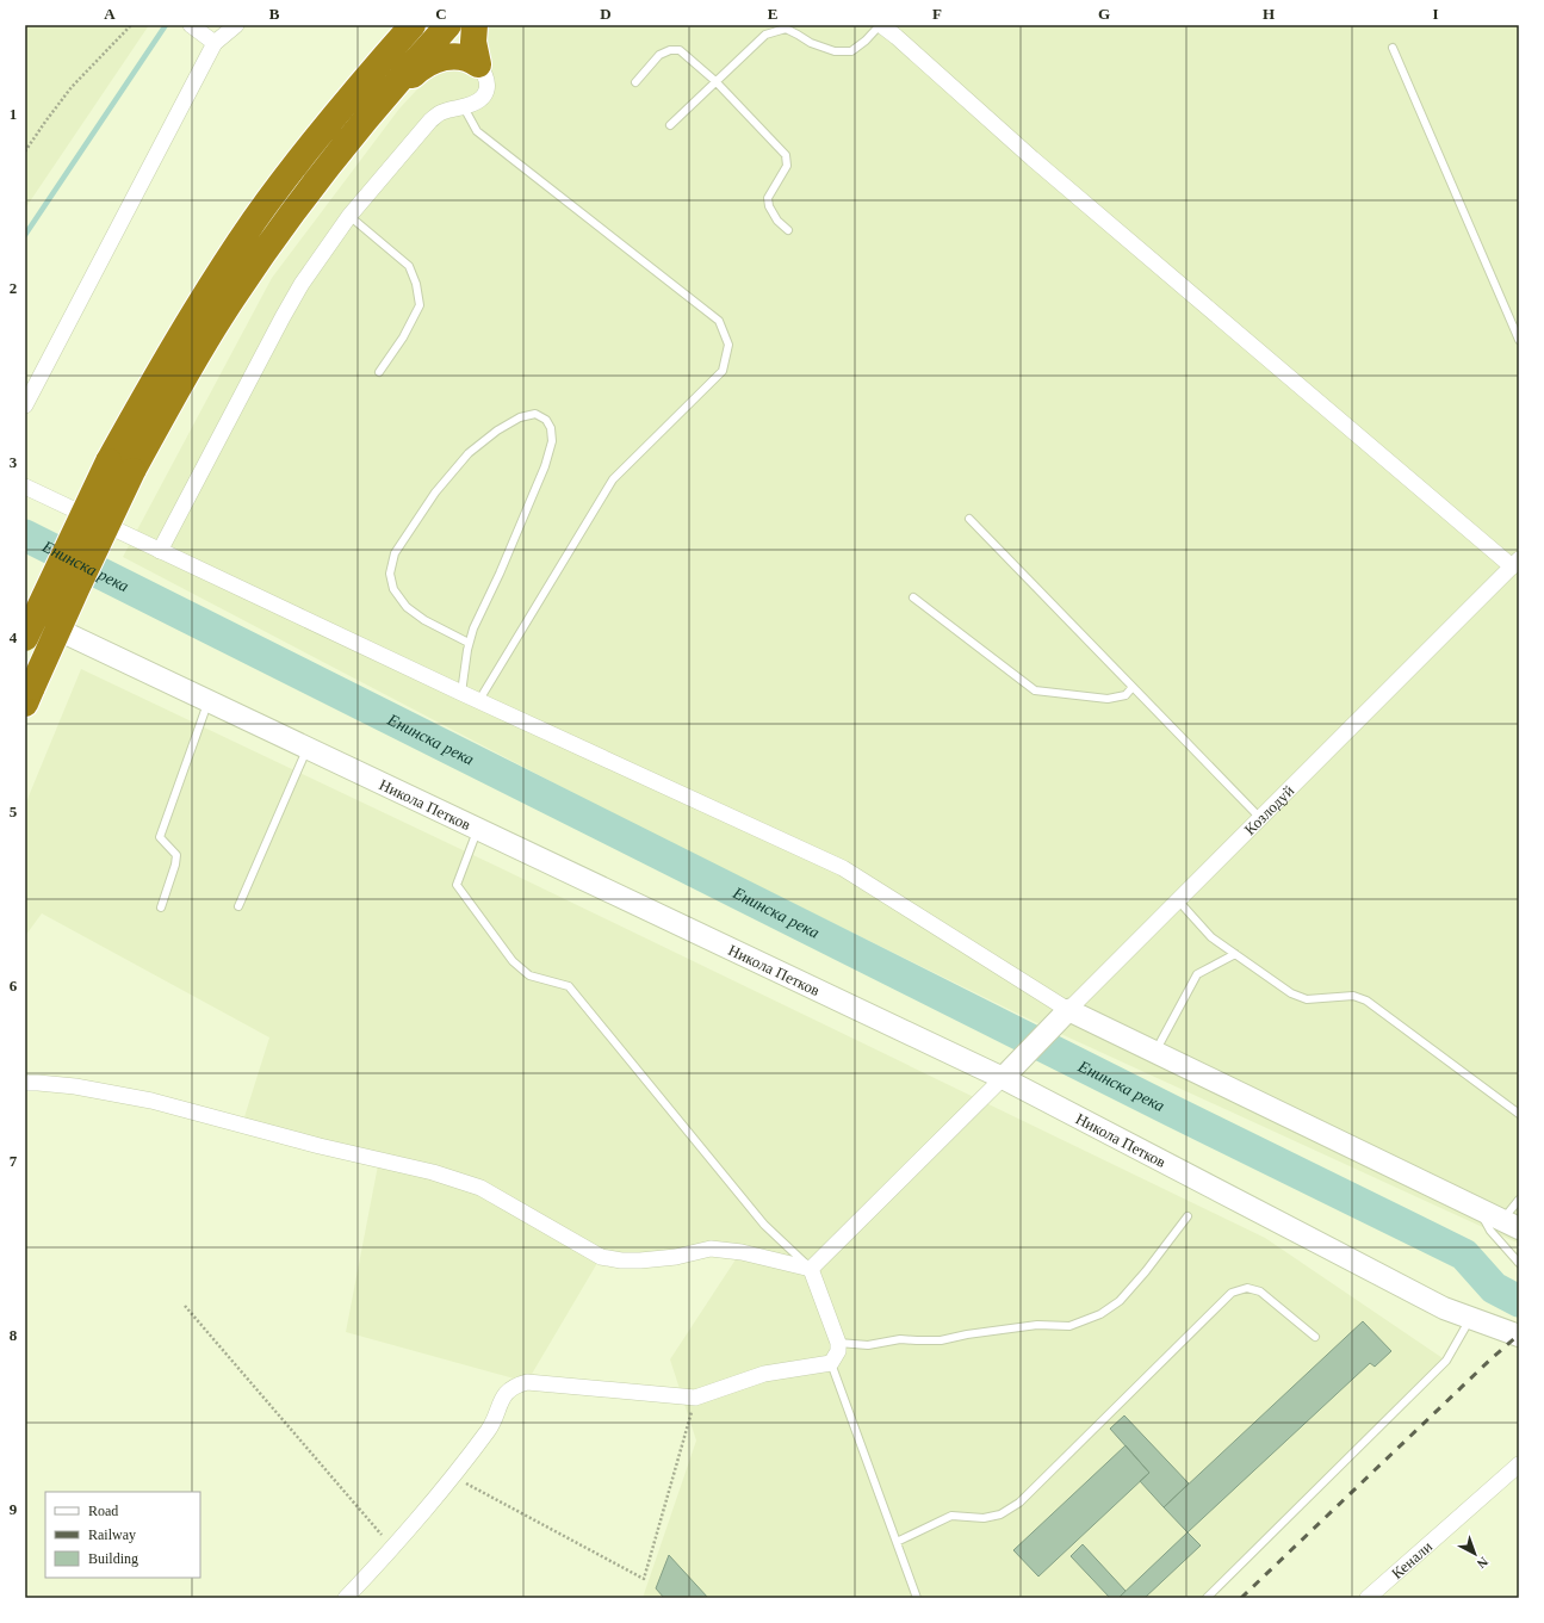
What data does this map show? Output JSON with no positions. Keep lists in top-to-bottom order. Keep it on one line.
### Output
{"streets":{"main road":["Никола Петков","Козлодуй"],"street":["Кенали"]},"crossings":[["Никола Петков","Козлодуй"]],"water":["Енинска река"],"legend":["Road","Railway","Building"],"north":"bottom right","grid":{"columns":["A","B","C","D","E","F","G","H","I"],"rows":["1","2","3","4","5","6","7","8","9"]}}
